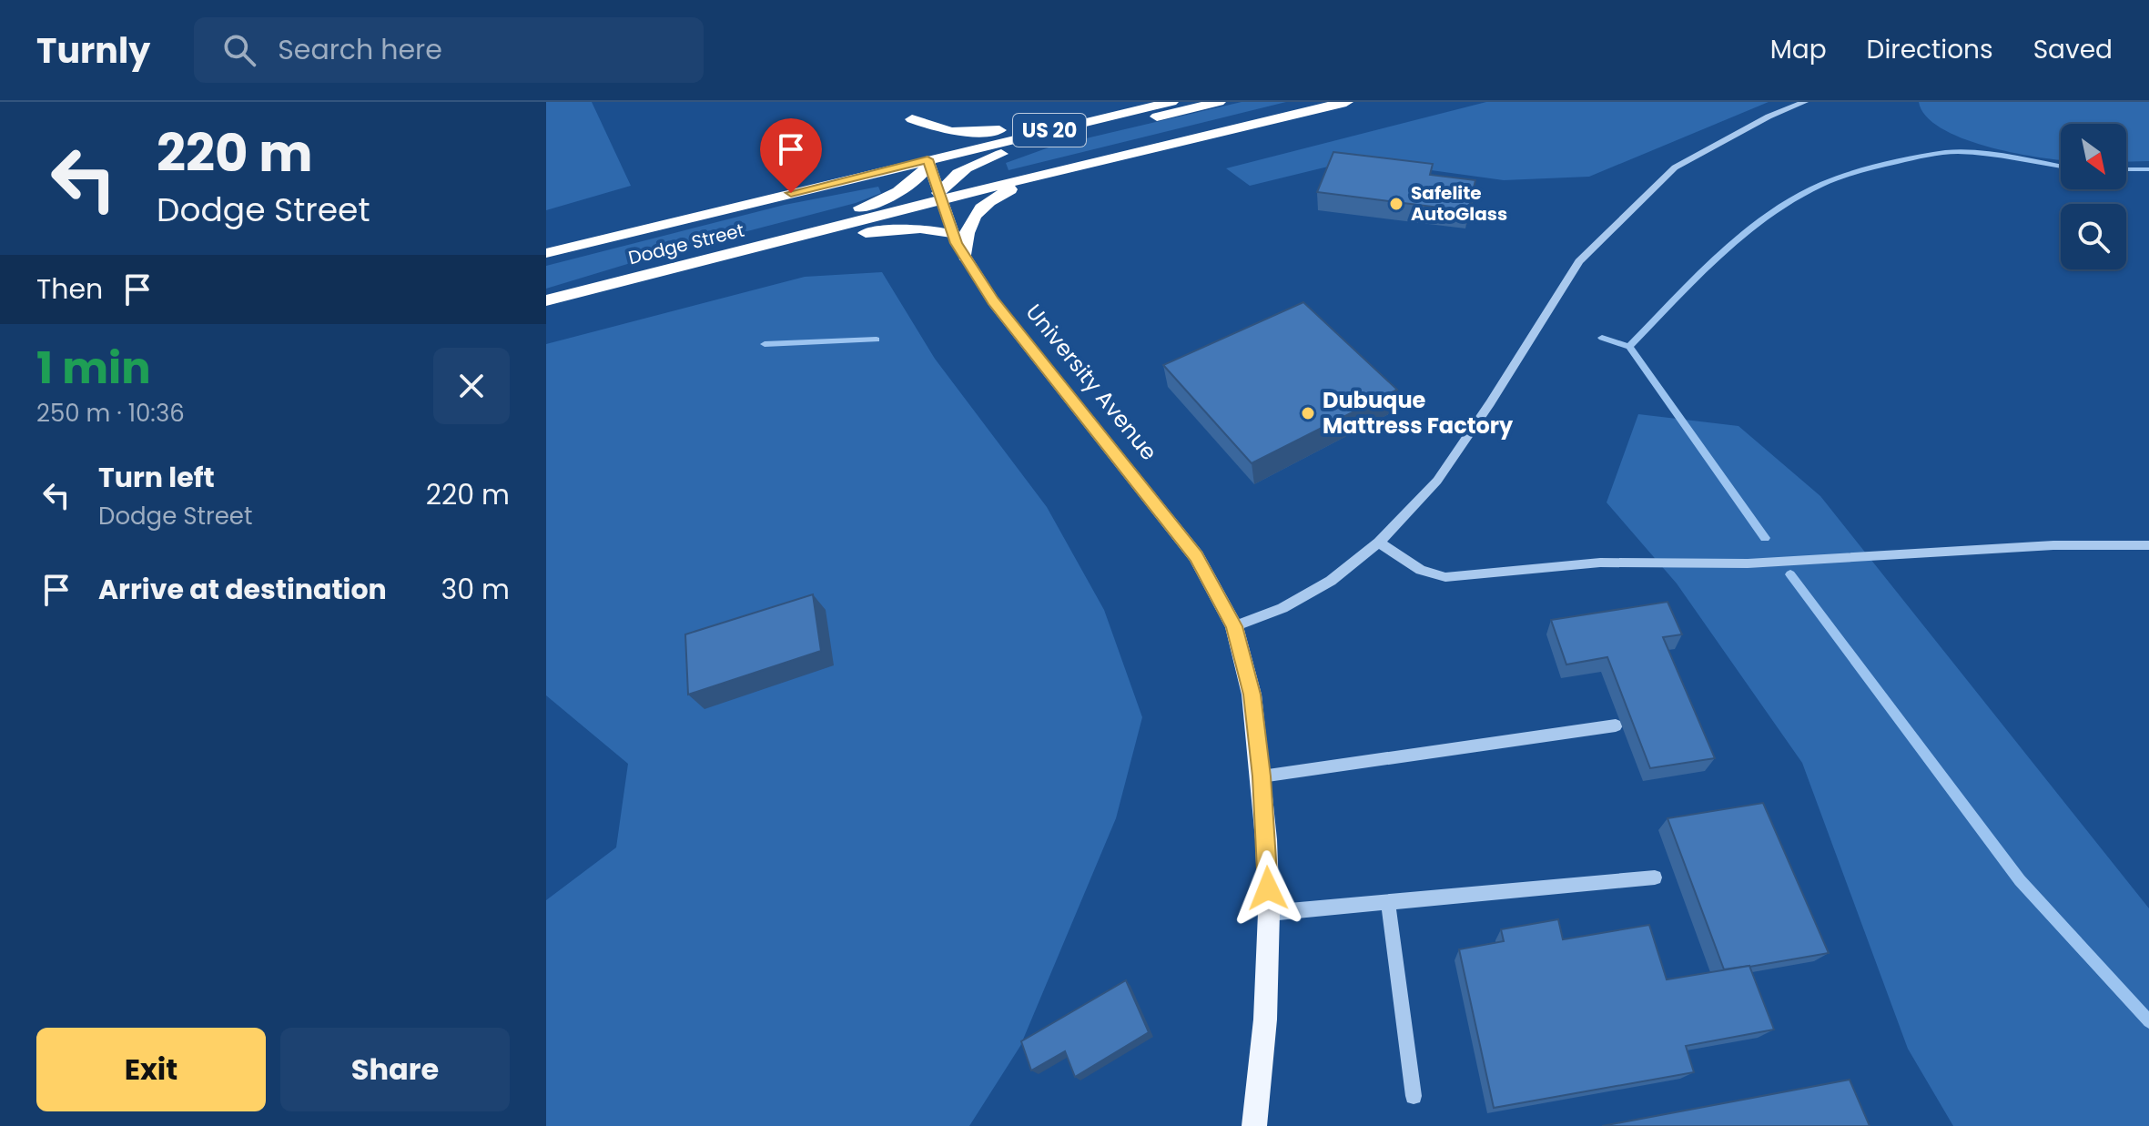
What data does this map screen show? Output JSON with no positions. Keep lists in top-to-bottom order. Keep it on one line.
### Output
{"streets":{"highway":["US 20","Dodge Street"],"main road":["University Avenue"]},"crossings":[["Dodge Street","University Avenue"]],"places":["Safelite AutoGlass","Dubuque Mattress Factory"],"north":"bottom right","page":{"header":"Turnly","search":"Search here","nav":["Map","Directions","Saved"],"turn":["220 m","Dodge Street"],"then":"Then","heading":["1 min","250 m · 10:36"],"list":[{"name":"Turn left","note":"Dodge Street","value":"220 m"},{"name":"Arrive at destination","value":"30 m"}],"buttons":["Exit","Share"]}}
